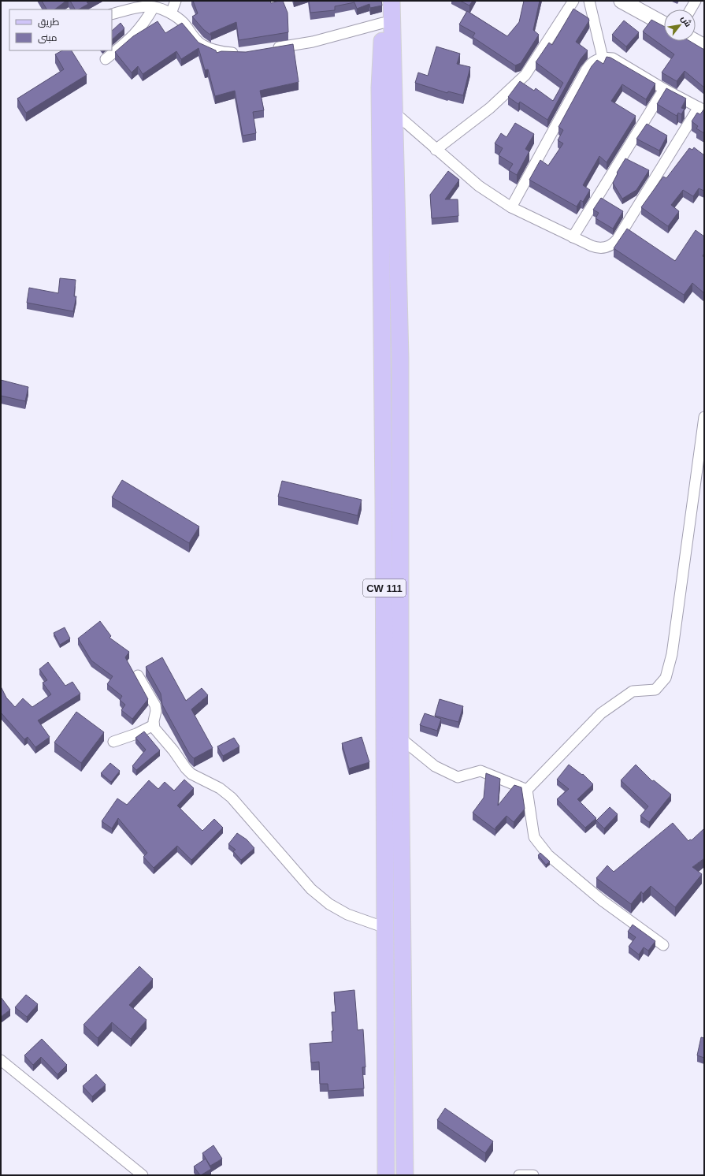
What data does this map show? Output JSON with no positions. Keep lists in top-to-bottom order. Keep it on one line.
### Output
{"streets":{"main road":["CW 111"]},"legend":["طريق","مبنى"],"north":"top right"}
